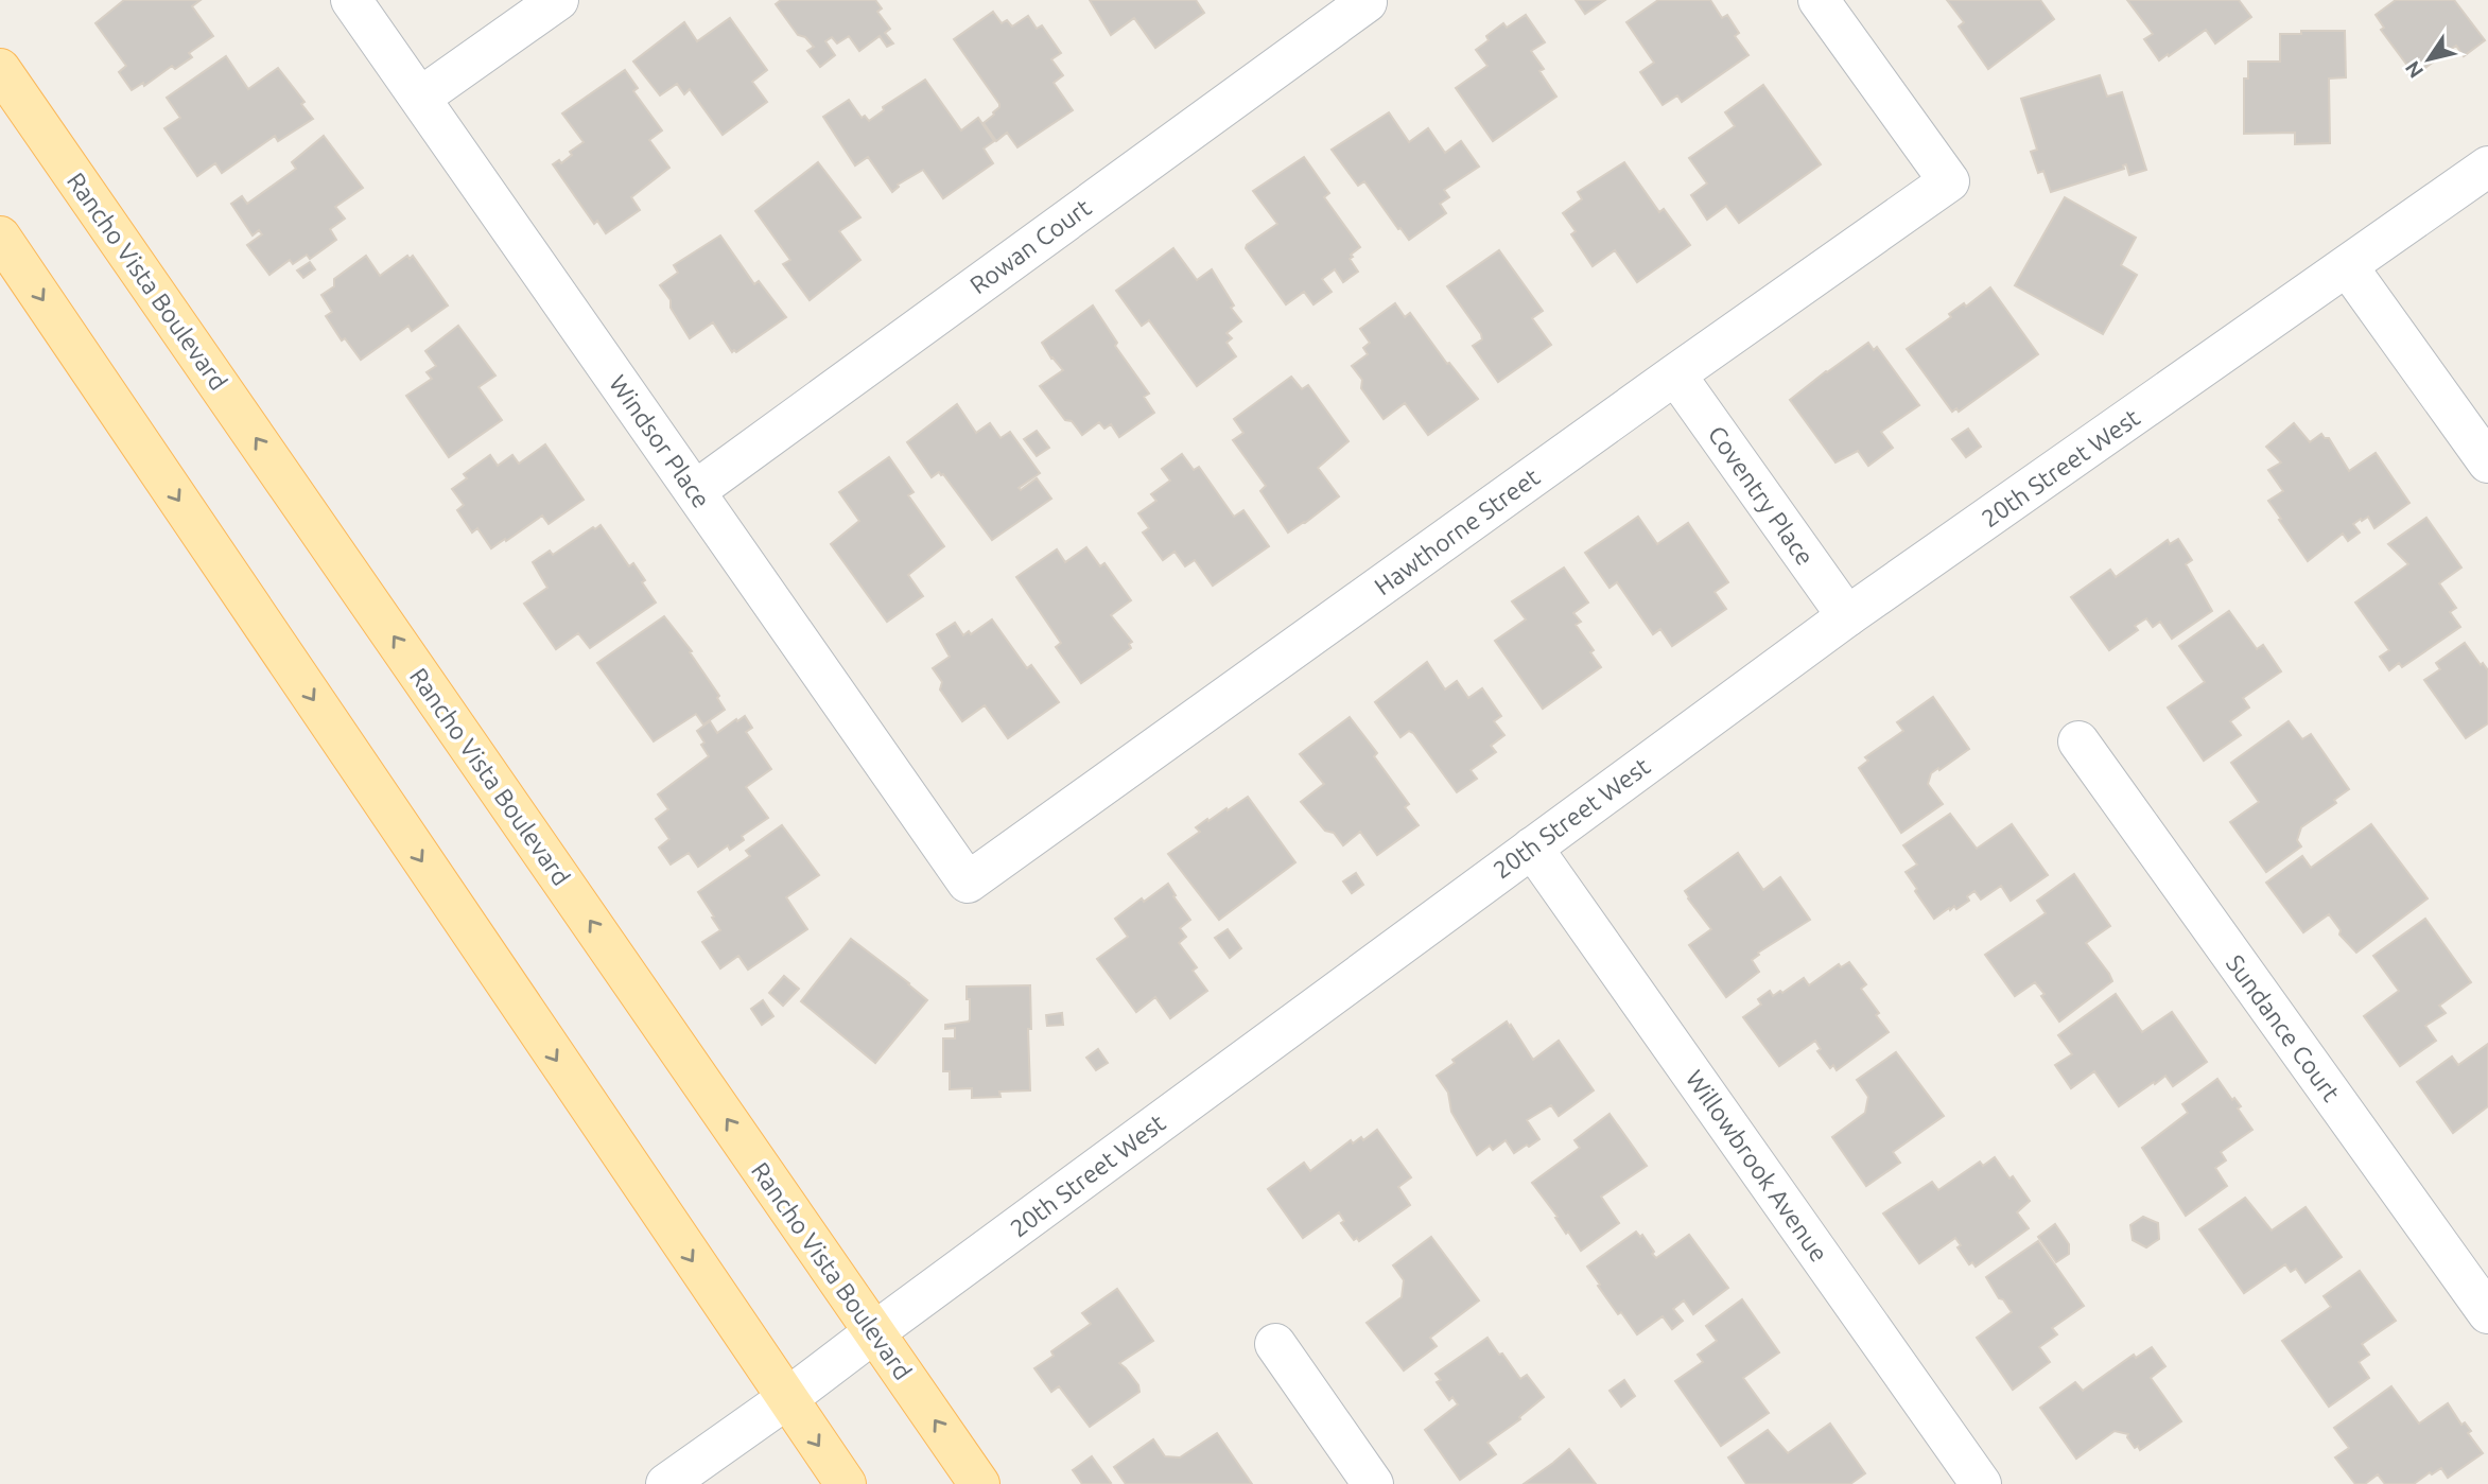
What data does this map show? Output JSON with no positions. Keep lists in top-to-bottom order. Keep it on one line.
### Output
{"streets":{"main road":["Rancho Vista Boulevard"],"street":["Rowan Court","Windsor Place","20th Street West","Coventry Place","Hawthorne Street","Sundance Court","Willowbrook Avenue"]},"crossings":[["Rowan Court","Windsor Place"],["Rancho Vista Boulevard","20th Street West"],["Windsor Place","Hawthorne Street"],["20th Street West","Coventry Place"],["20th Street West","Willowbrook Avenue"],["Coventry Place","Hawthorne Street"]],"north":"bottom left"}
